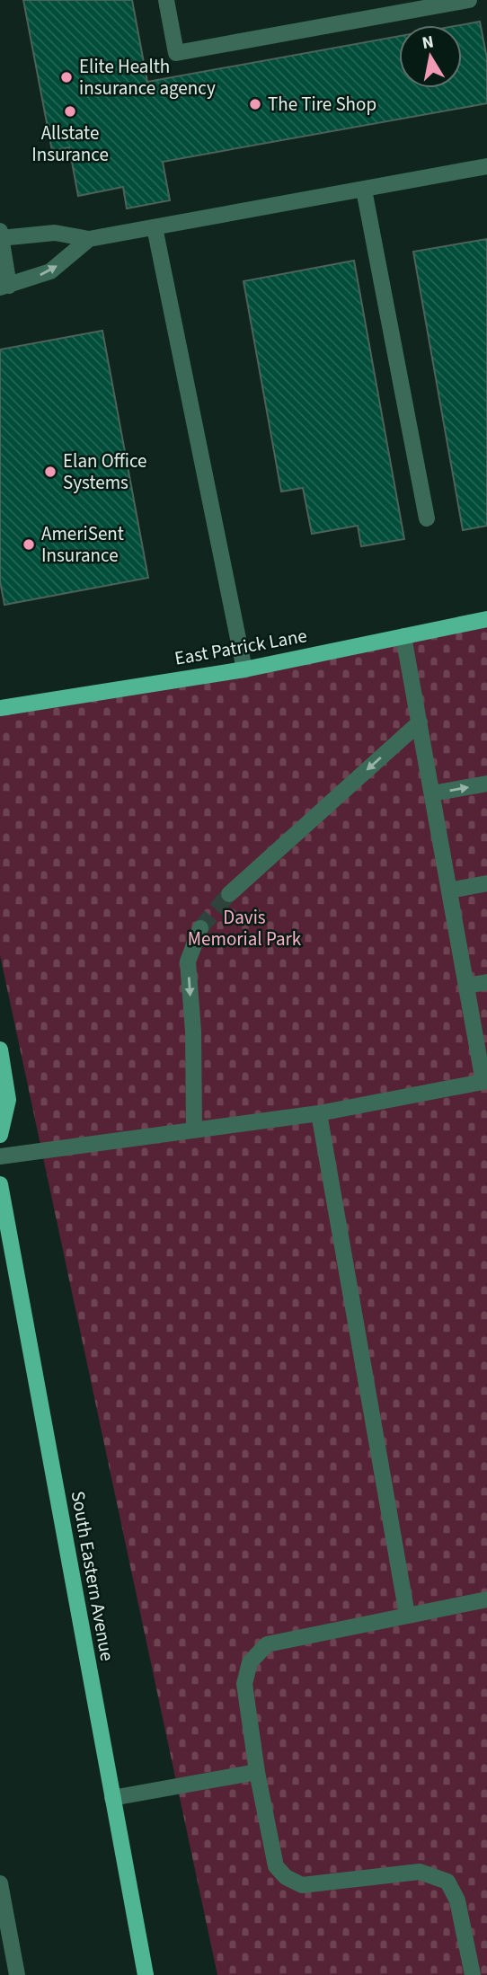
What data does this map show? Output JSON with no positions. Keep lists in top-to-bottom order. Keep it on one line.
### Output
{"streets":{"main road":["East Patrick Lane","South Eastern Avenue"]},"parks":["Davis Memorial Park"],"places":["Elite Health insurance agency","The Tire Shop","Allstate Insurance","Elan Office Systems","AmeriSent Insurance"],"north":"top"}
